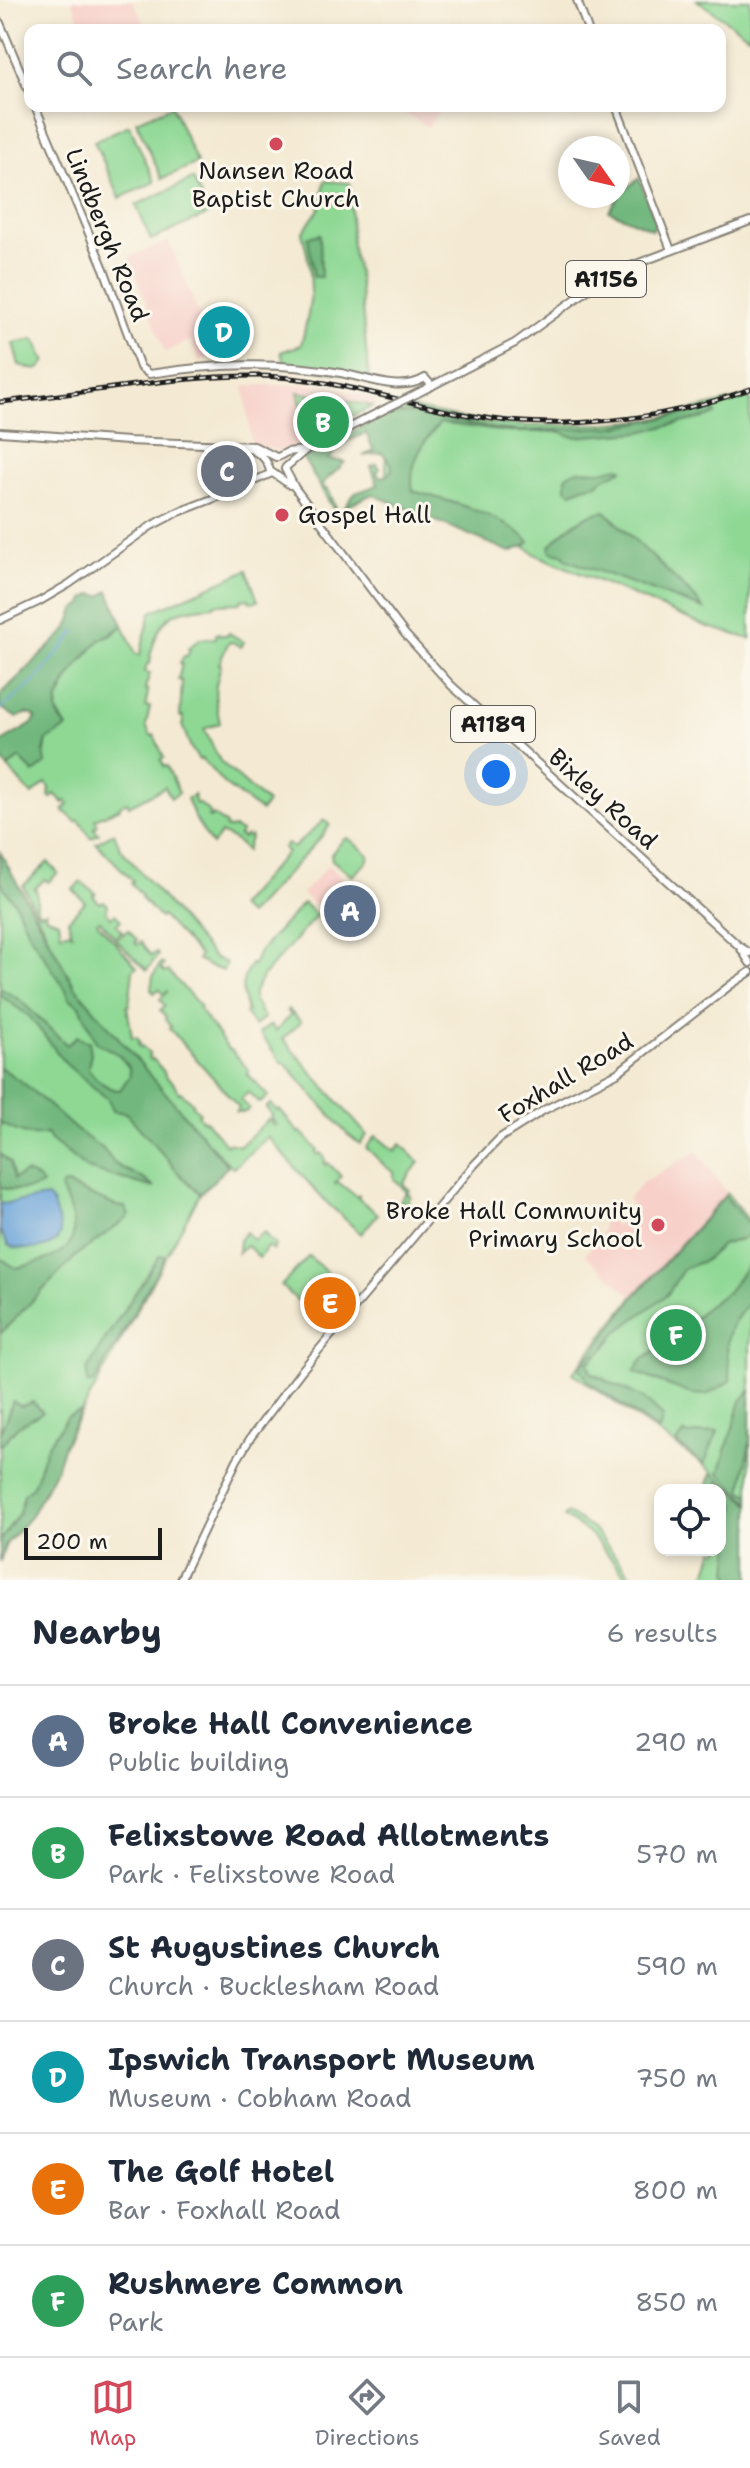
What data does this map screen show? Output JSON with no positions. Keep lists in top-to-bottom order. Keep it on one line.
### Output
{"streets":{"street":["Lindbergh Road","A1156","A1189","Bixley Road","Foxhall Road"]},"crossings":[["A1156","Bixley Road"],["Bixley Road","Foxhall Road"]],"places":["Nansen Road Baptist Church","Gospel Hall","Broke Hall Community Primary School"],"scale_bar":"200 m","north":"bottom right","page":{"search":"Search here","pins":["D","B","C","A","E","F"],"scale":"200 m","heading":["Nearby","6 results"],"list":[{"mark":"A","name":"Broke Hall Convenience","note":"Public building","value":"290 m"},{"mark":"B","name":"Felixstowe Road Allotments","note":"Park · Felixstowe Road","value":"570 m"},{"mark":"C","name":"St Augustines Church","note":"Church · Bucklesham Road","value":"590 m"},{"mark":"D","name":"Ipswich Transport Museum","note":"Museum · Cobham Road","value":"750 m"},{"mark":"E","name":"The Golf Hotel","note":"Bar · Foxhall Road","value":"800 m"},{"mark":"F","name":"Rushmere Common","note":"Park","value":"850 m"}],"nav":["Map","Directions","Saved"]}}
